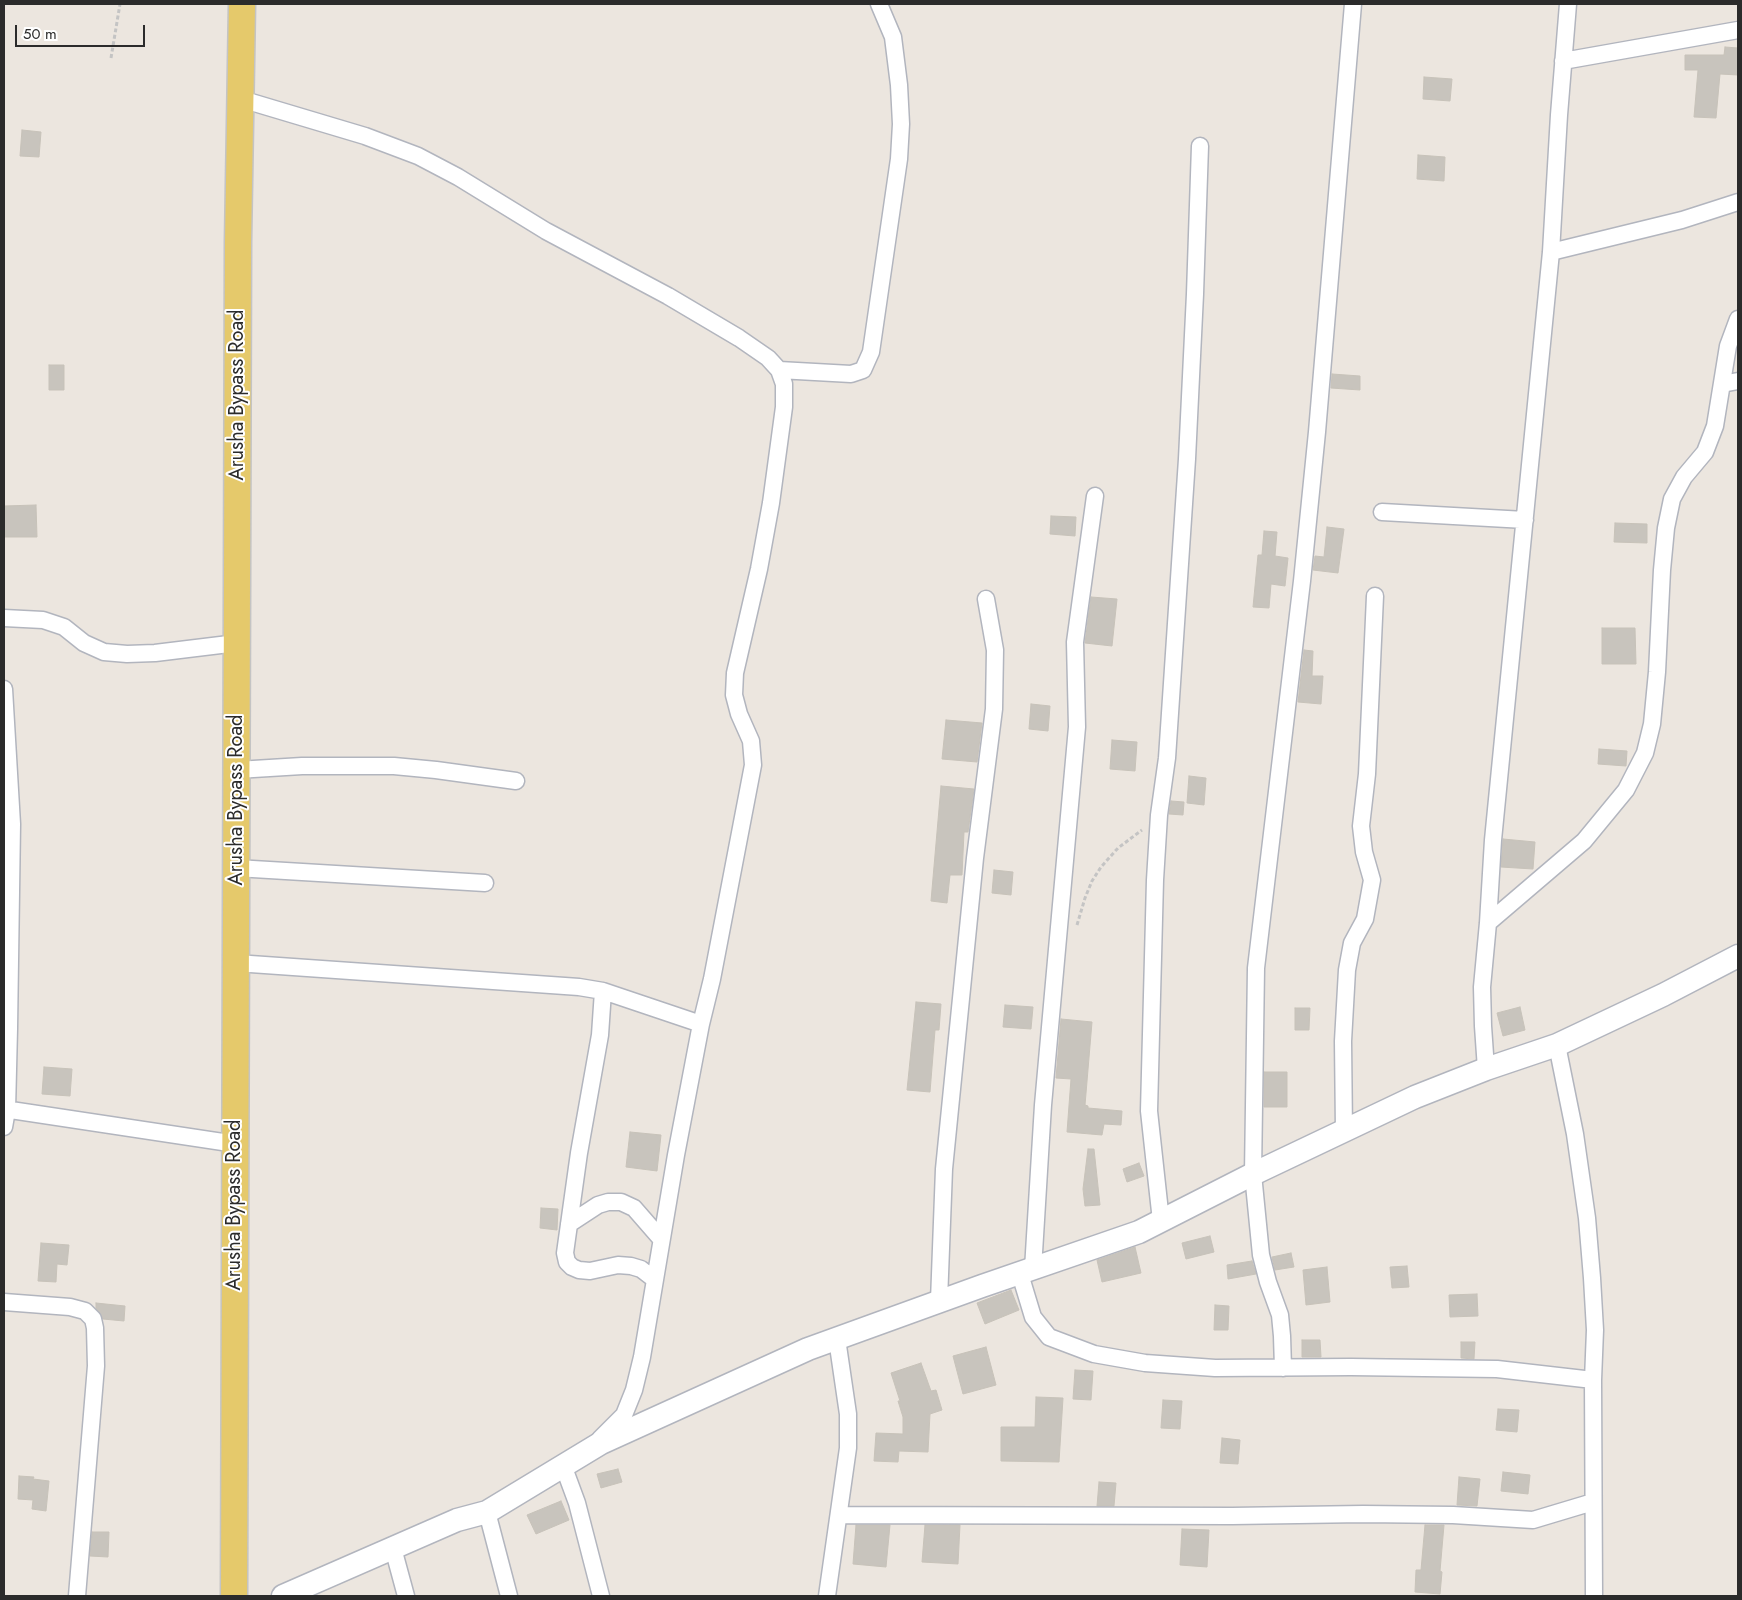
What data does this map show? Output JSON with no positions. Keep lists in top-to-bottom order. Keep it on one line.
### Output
{"streets":{"main road":["Arusha Bypass Road"]},"scale_bar":"50 m"}
